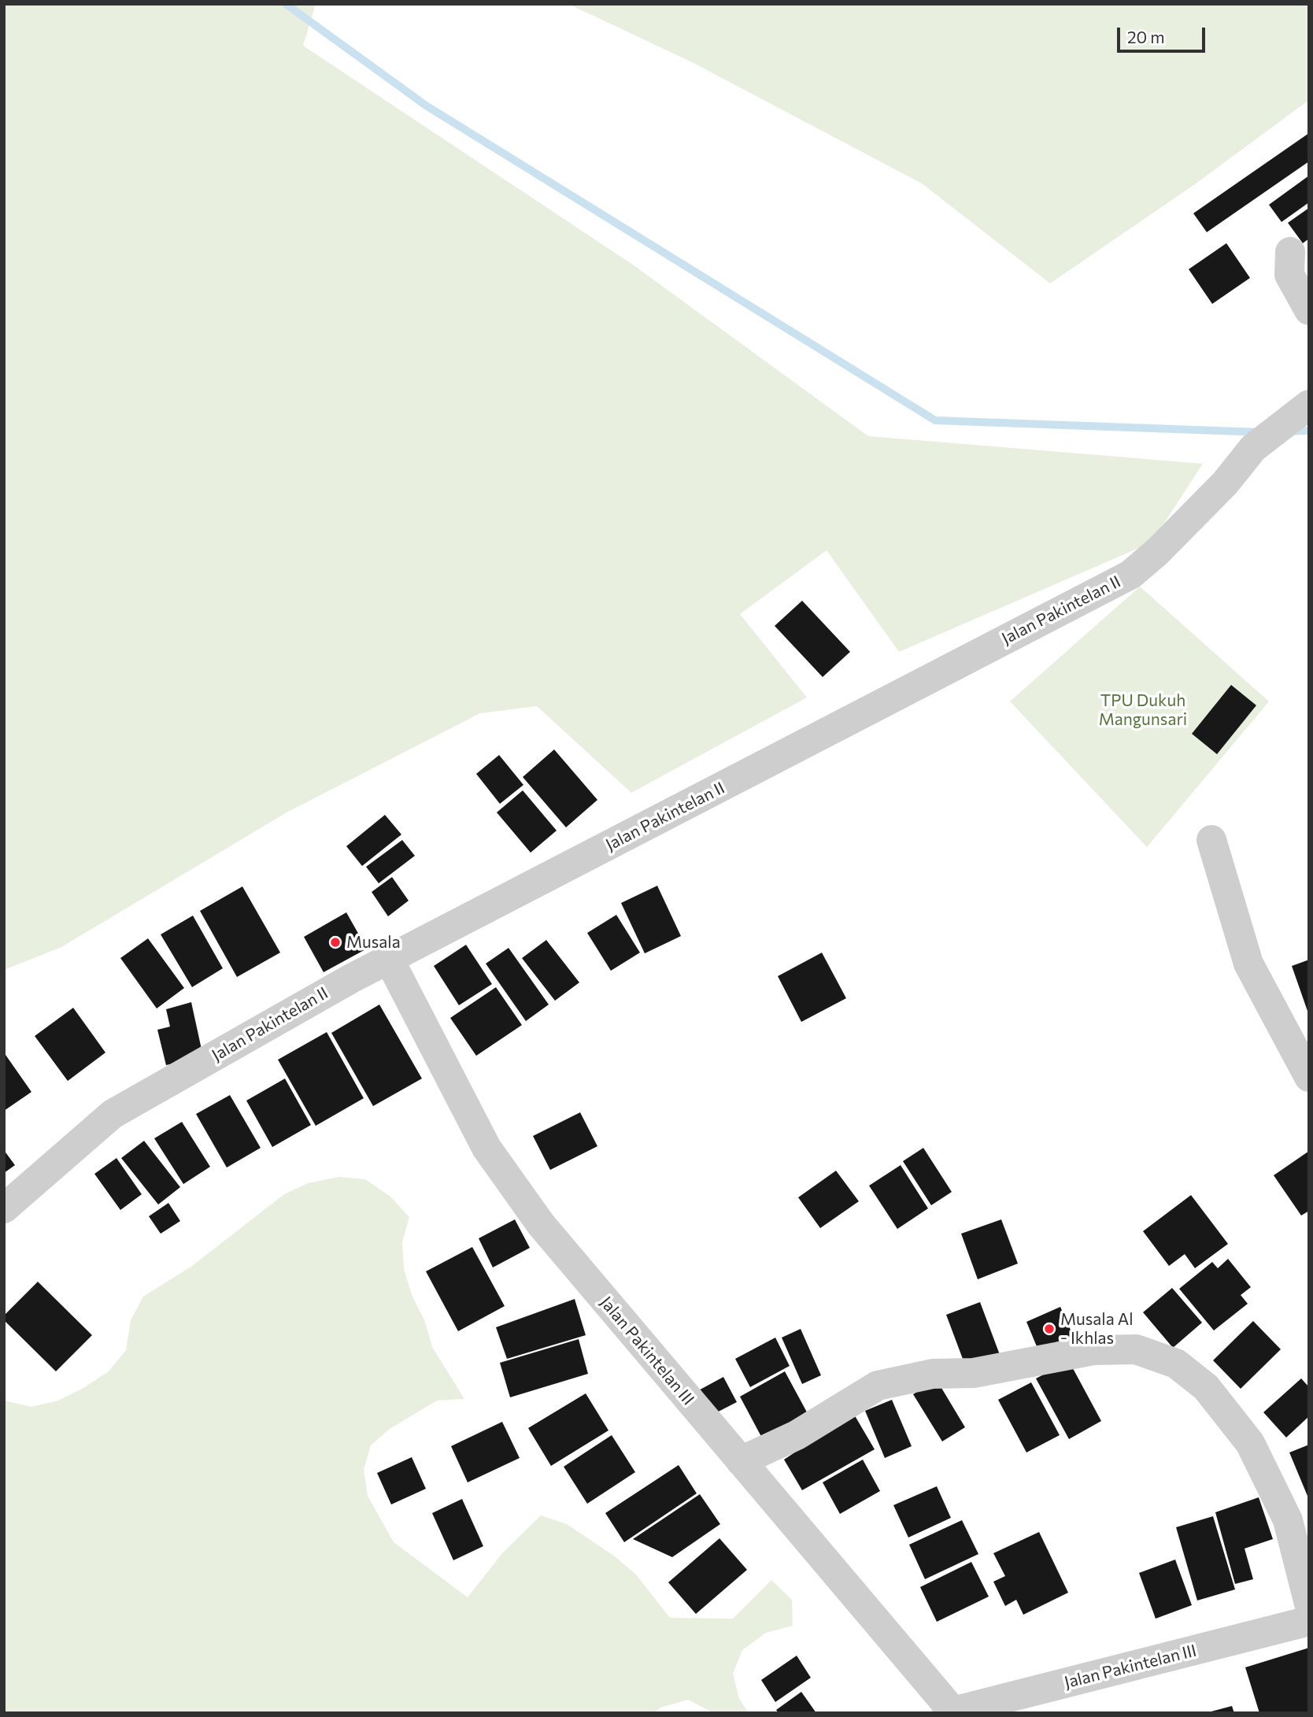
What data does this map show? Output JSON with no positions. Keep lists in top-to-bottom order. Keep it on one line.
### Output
{"streets":{"street":["Jalan Pakintelan II","Jalan Pakintelan III"]},"crossings":[["Jalan Pakintelan II","Jalan Pakintelan III"]],"parks":["TPU Dukuh Mangunsari"],"places":["Musala","Musala Al - Ikhlas"],"scale_bar":"20 m"}
